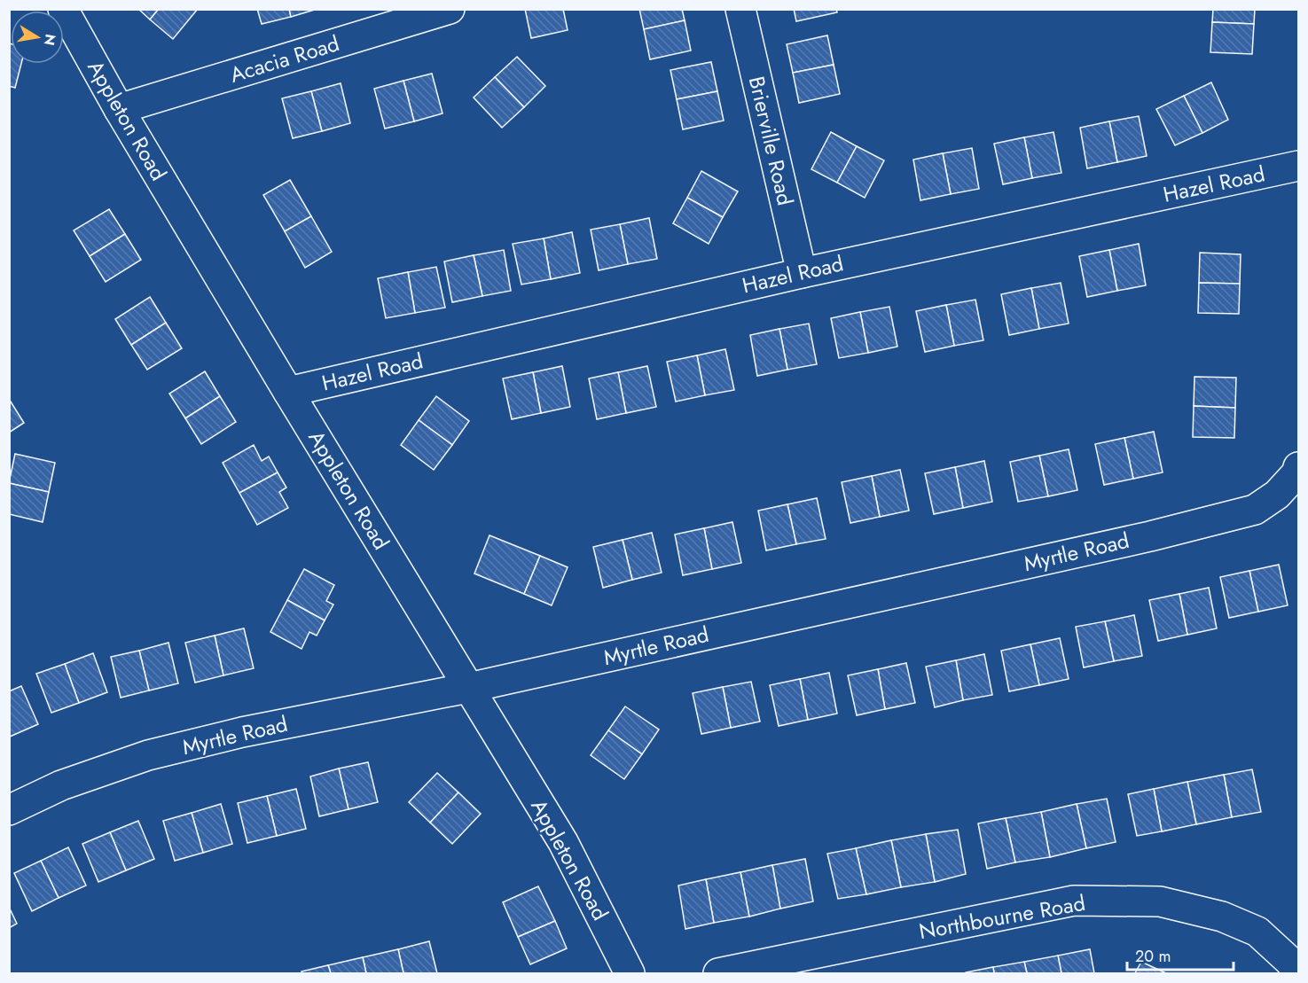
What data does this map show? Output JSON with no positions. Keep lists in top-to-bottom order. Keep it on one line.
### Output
{"streets":{"street":["Acacia Road","Appleton Road","Brierville Road","Hazel Road","Myrtle Road","Northbourne Road"]},"crossings":[["Acacia Road","Appleton Road"],["Appleton Road","Hazel Road"],["Appleton Road","Myrtle Road"],["Brierville Road","Hazel Road"]],"scale_bar":"20 m","north":"right"}
